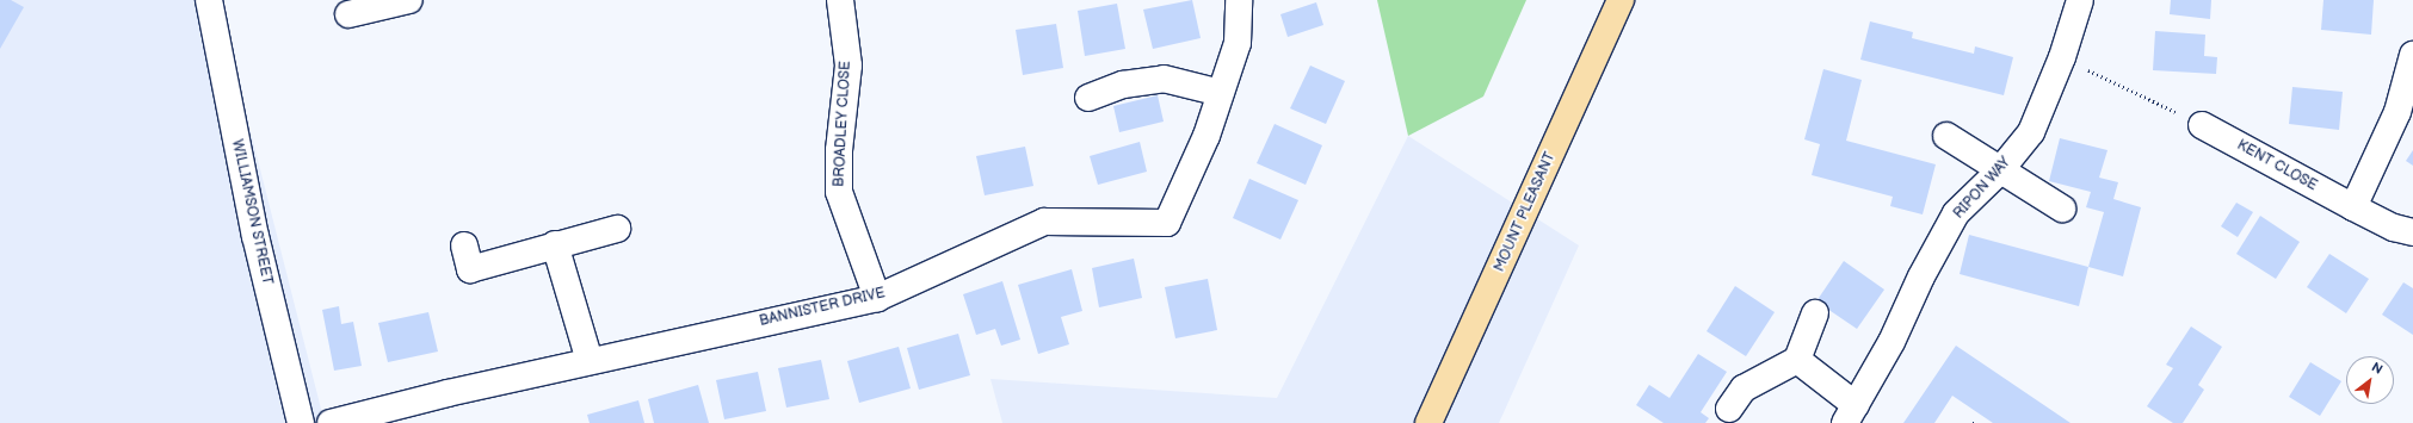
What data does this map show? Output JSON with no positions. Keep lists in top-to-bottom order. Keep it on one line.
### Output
{"streets":{"highway":["MOUNT PLEASANT"],"street":["BROADLEY CLOSE","KENT CLOSE","RIPON WAY","WILLIAMSON STREET","BANNISTER DRIVE"]},"crossings":[["BROADLEY CLOSE","BANNISTER DRIVE"]],"north":"top right"}
